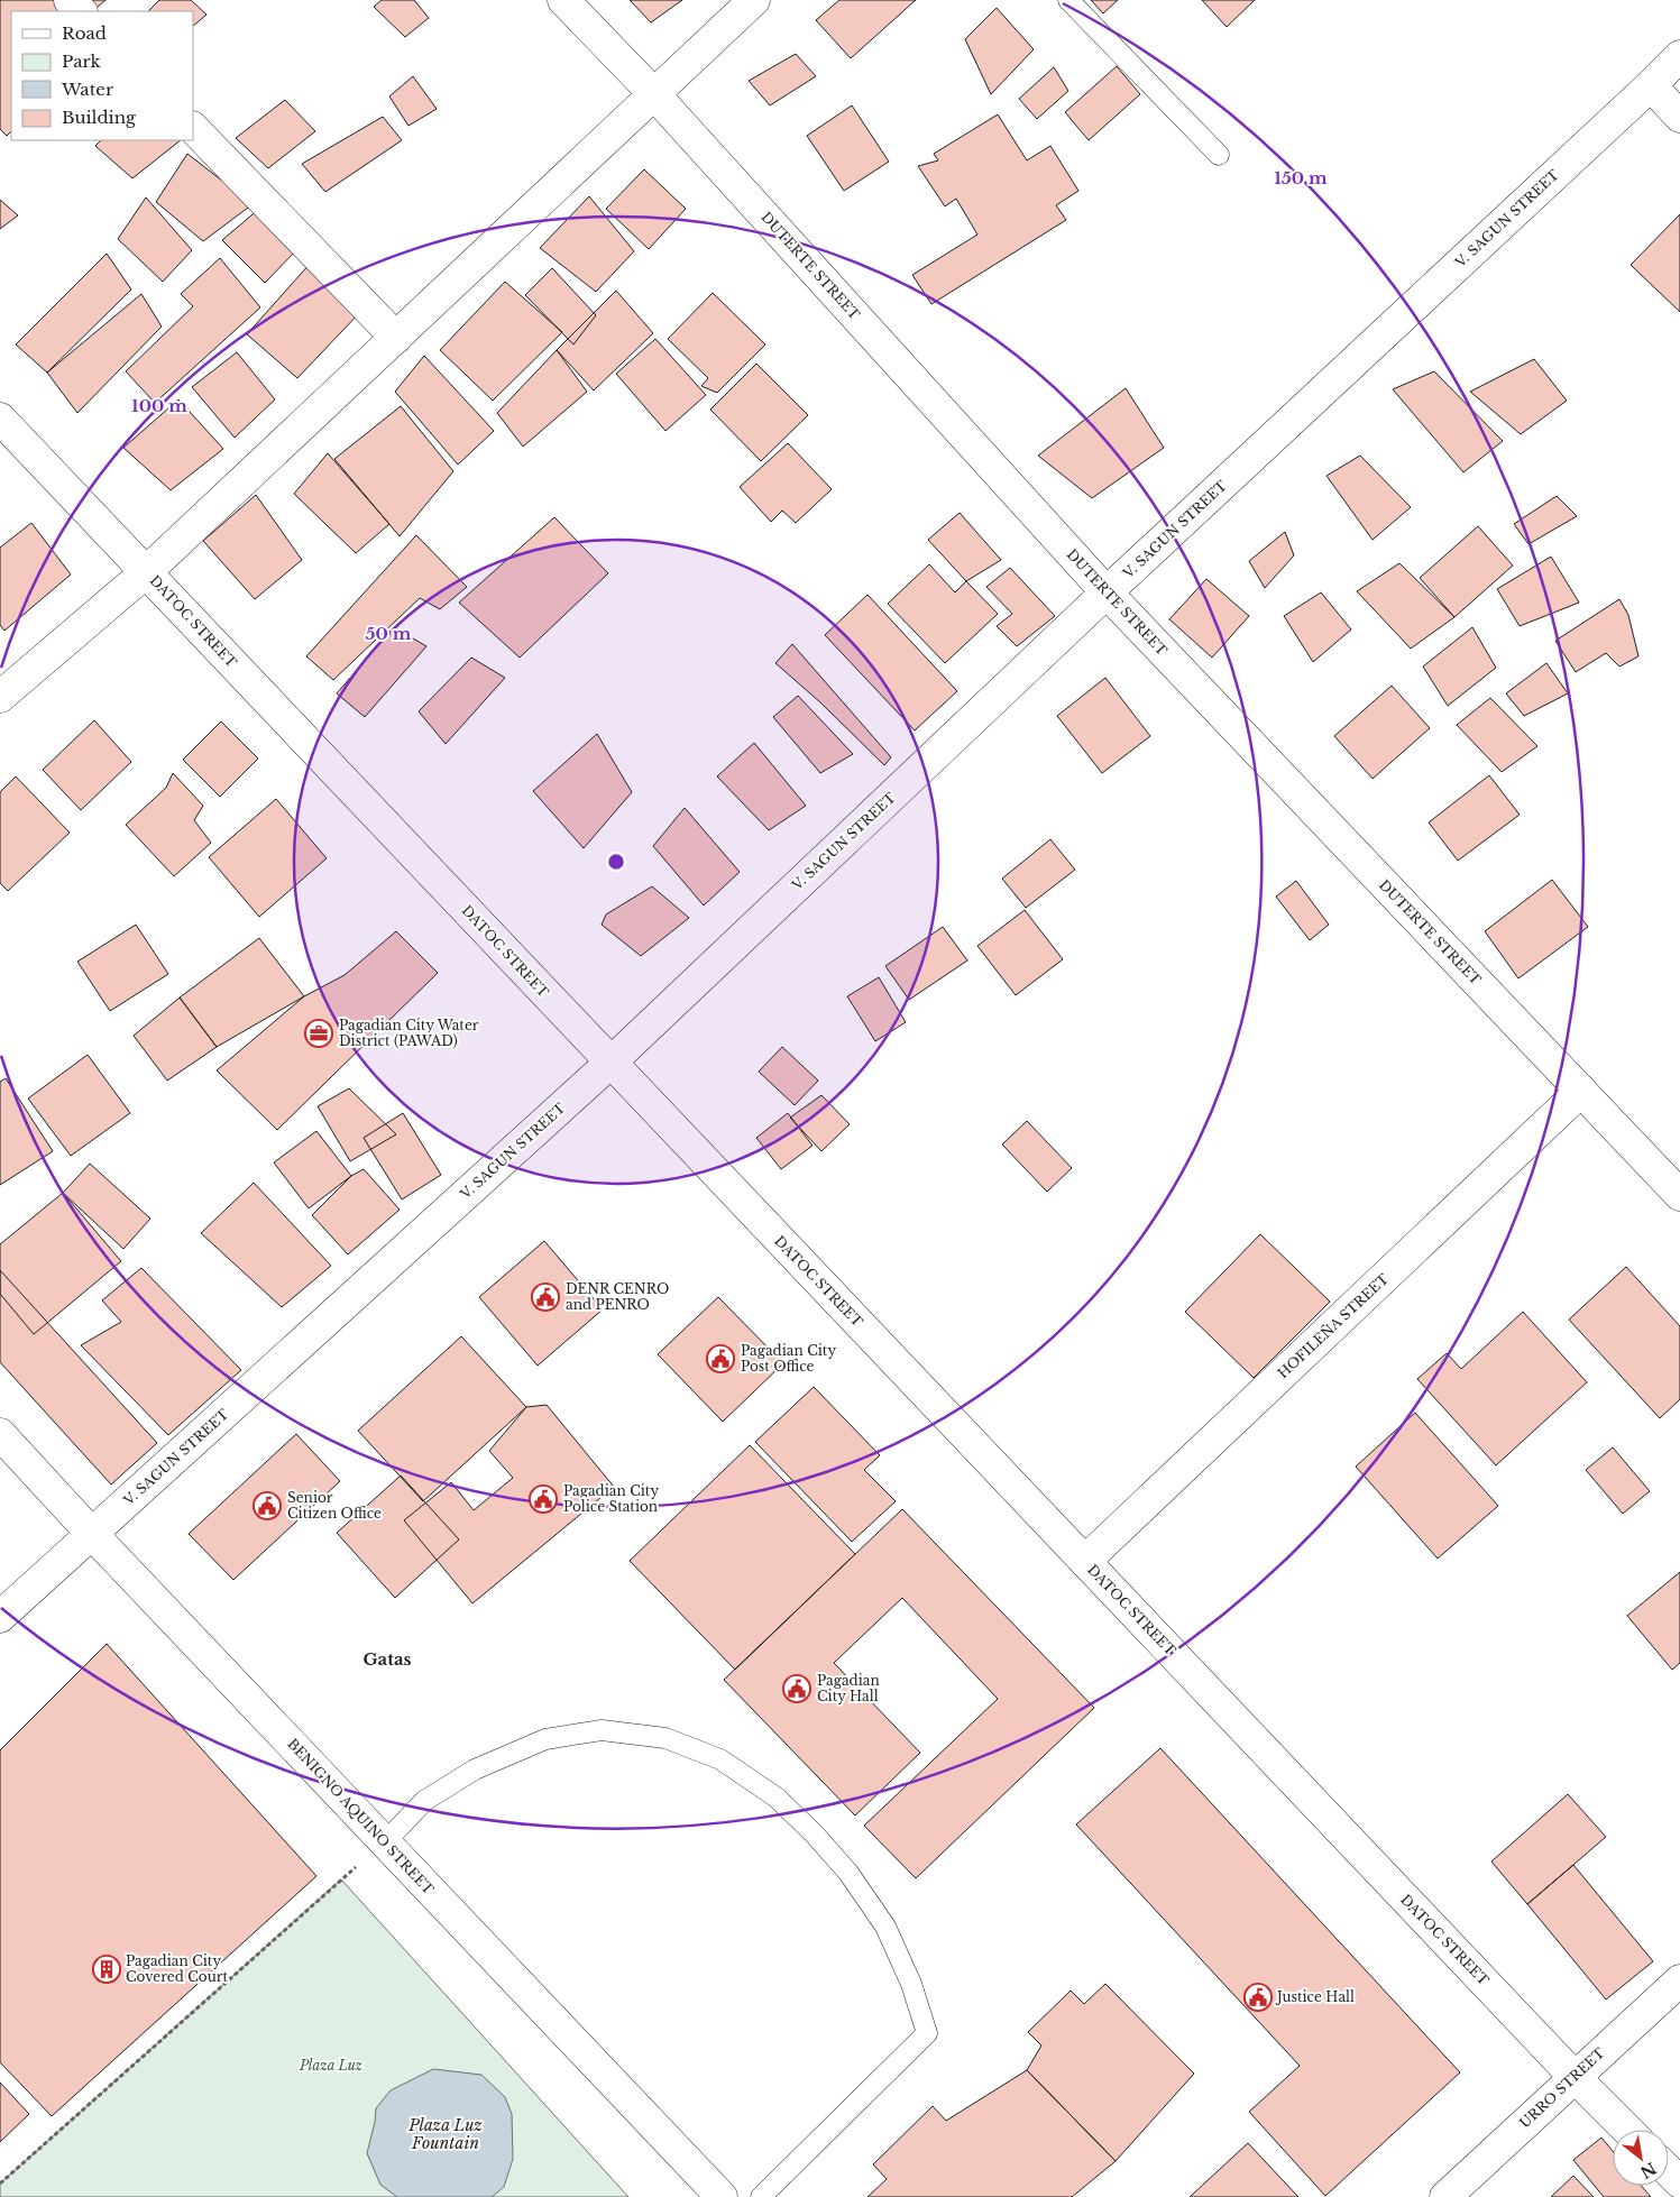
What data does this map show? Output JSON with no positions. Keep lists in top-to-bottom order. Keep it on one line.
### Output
{"streets":{"street":["V. SAGUN STREET","DUTERTE STREET","DATOC STREET","HOFILEÑA STREET","BENIGNO AQUINO STREET","URRO STREET"]},"crossings":[["V. SAGUN STREET","DUTERTE STREET"],["V. SAGUN STREET","DATOC STREET"],["V. SAGUN STREET","BENIGNO AQUINO STREET"],["DUTERTE STREET","HOFILEÑA STREET"],["DATOC STREET","HOFILEÑA STREET"],["DATOC STREET","URRO STREET"]],"districts":["Gatas"],"water":["Plaza Luz Fountain"],"parks":["Plaza Luz"],"places":{"office":["Pagadian City Water District (PAWAD)"],"public building":["DENR CENRO and PENRO","Pagadian City Post Office","Pagadian City Police Station","Senior Citizen Office","Pagadian City Hall","Justice Hall"],"building":["Pagadian City Covered Court"]},"legend":["Road","Park","Water","Building"],"north":"bottom right","rings":["150 m","100 m","50 m"]}
